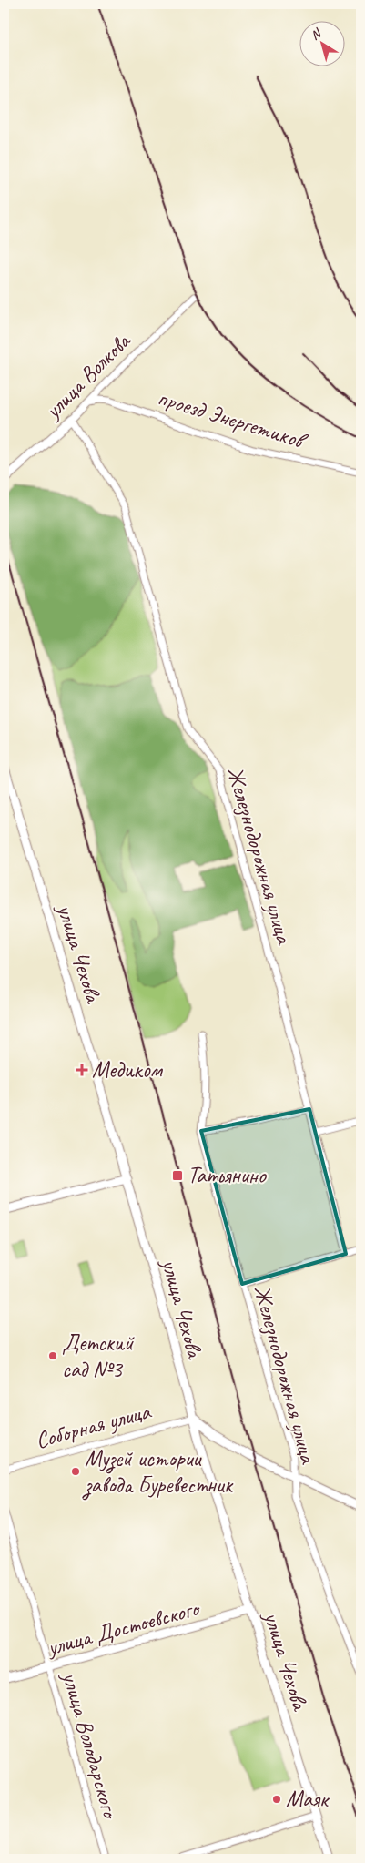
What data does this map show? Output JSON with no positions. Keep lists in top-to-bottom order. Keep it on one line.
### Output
{"streets":{"street":["улица Волкова","проезд Энергетиков","Железнодорожная улица","улица Чехова","Соборная улица","улица Достоевского","улица Володарского"]},"crossings":[["улица Волкова","проезд Энергетиков"],["улица Волкова","Железнодорожная улица"],["улица Чехова","Соборная улица"],["улица Чехова","улица Достоевского"],["улица Достоевского","улица Володарского"]],"places":{"health":["Медиком"],"transit":["Татьянино"],"other":["Детский сад №3","Музей истории завода Буревестник","Маяк"]},"north":"top left"}
